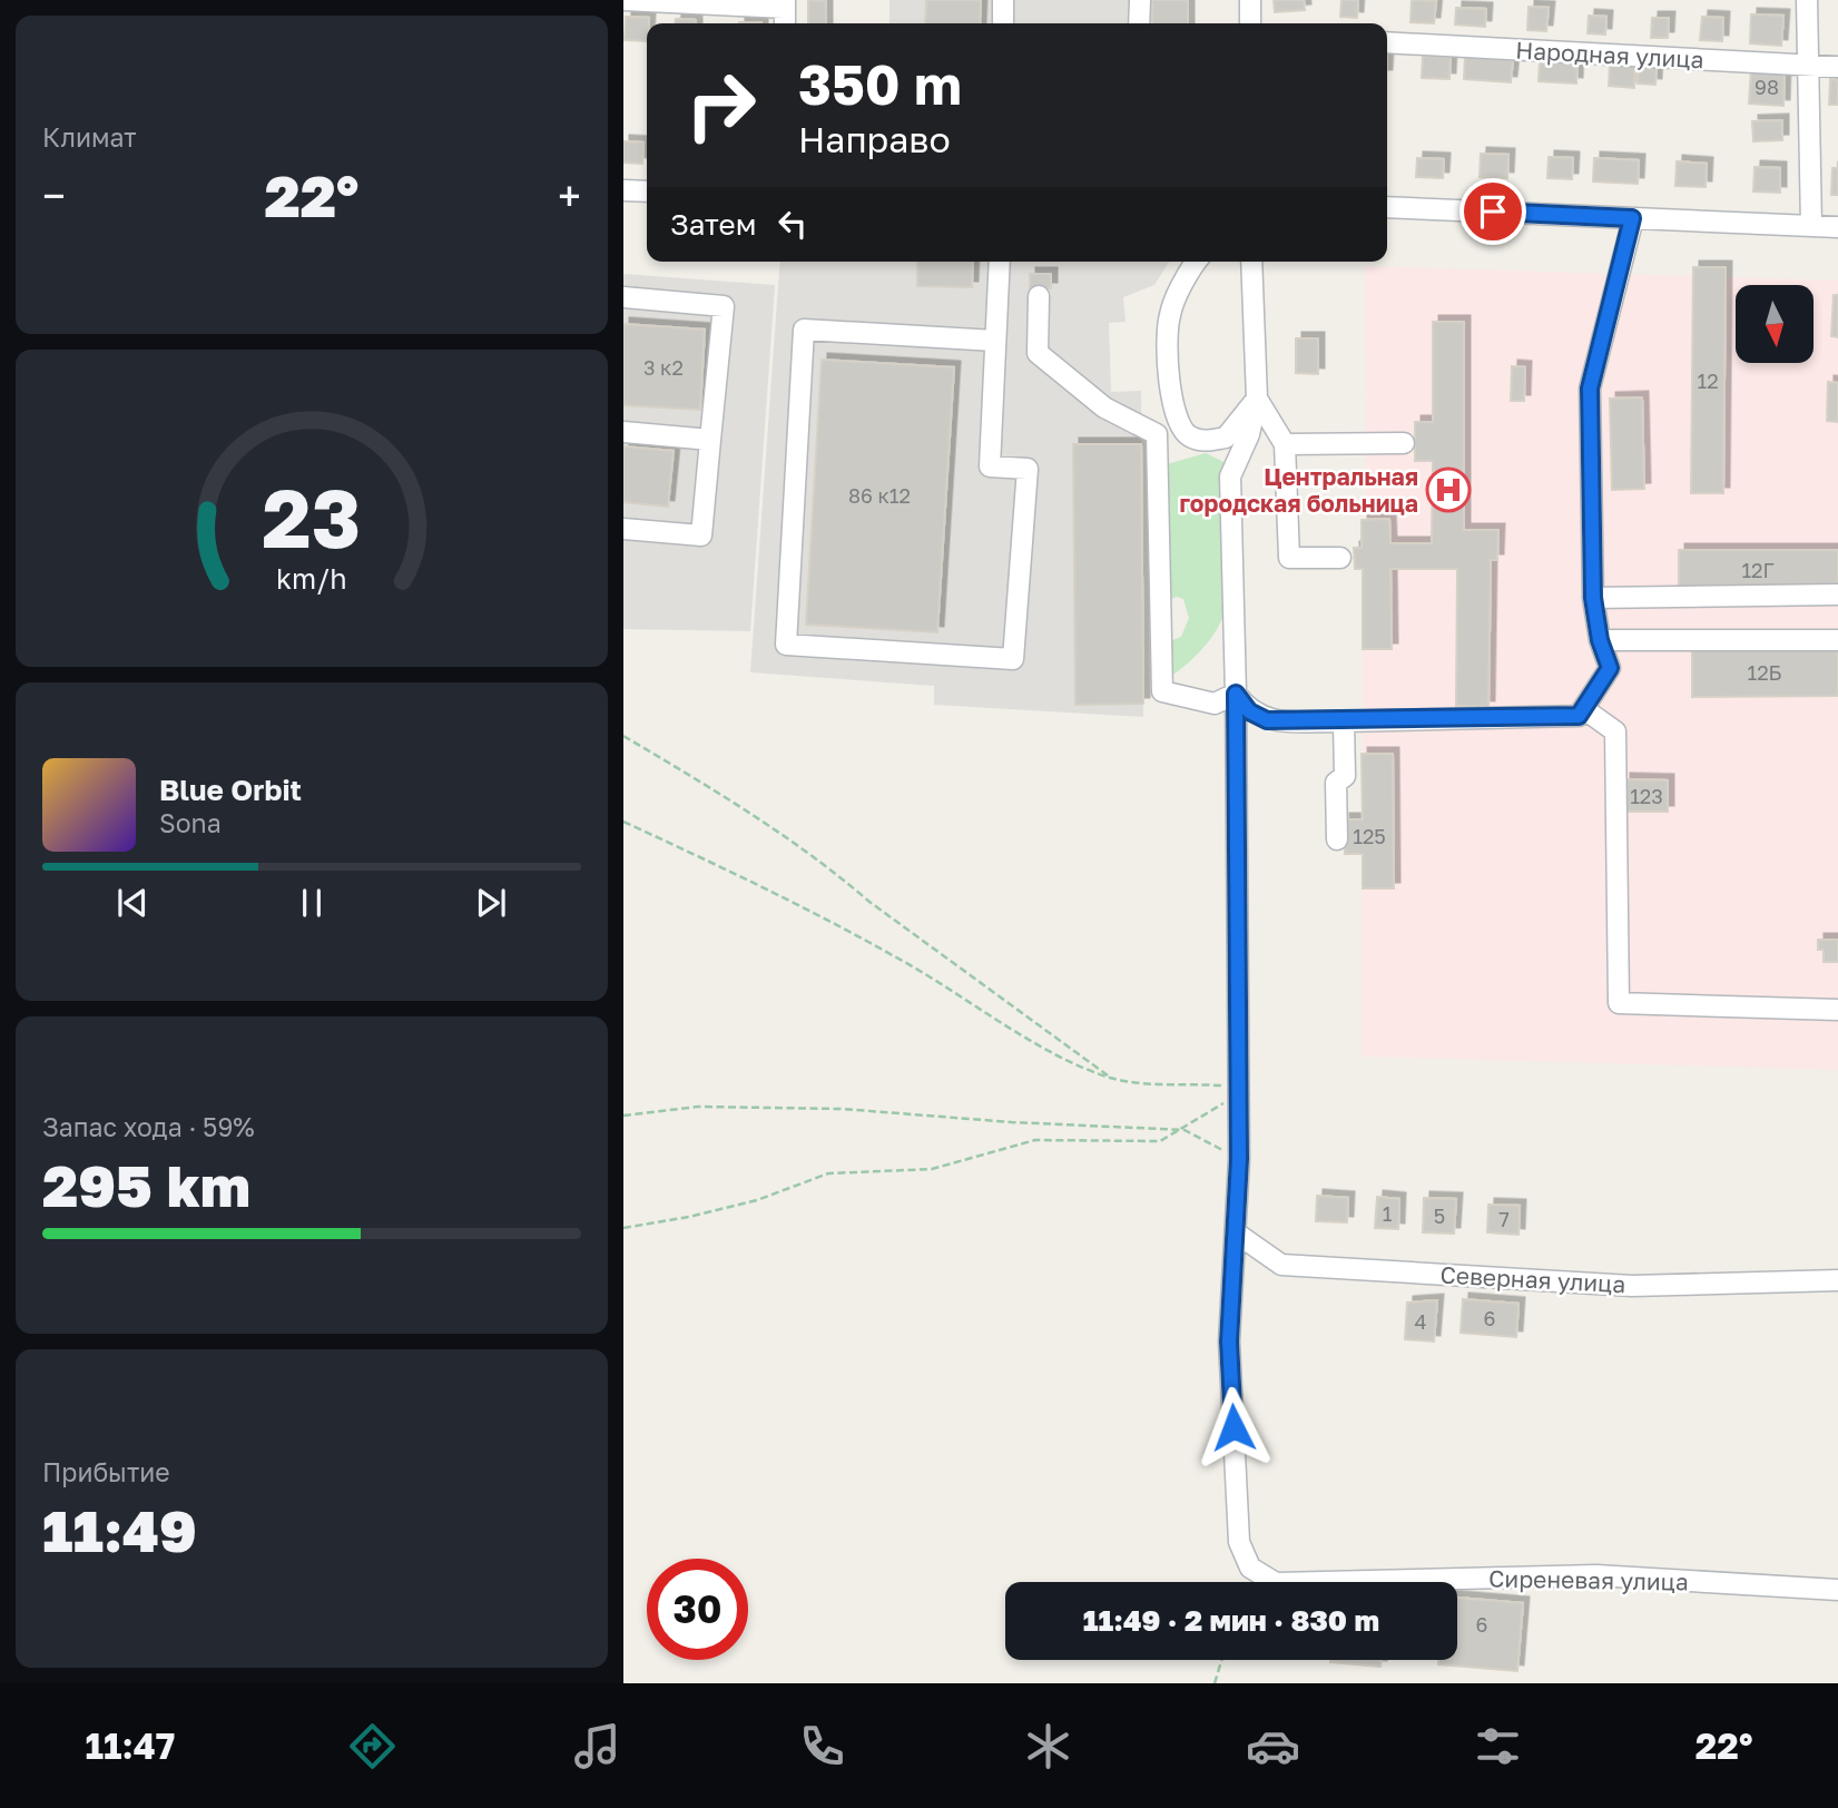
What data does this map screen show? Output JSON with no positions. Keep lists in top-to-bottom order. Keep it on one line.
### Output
{"streets":{"street":["Народная улица","Северная улица","Сиреневая улица"]},"crossings":[["Северная улица","Сиреневая улица"]],"places":{"hospital":["Центральная городская больница"]},"house_numbers":["98","3 к2","12","86 к12","12Г","12Б","123","125","1","5","7","6","4","6"],"north":"bottom","page":{"tile":["Климат",["Запас хода · 59%","295 km"],["Прибытие","11:49"]],"turn":["350 m","Направо"],"heat":["−","22°","+"],"then":"Затем","song":["Blue Orbit","Sona"],"limit":"30","trip":"11:49 · 2 мин · 830 m","tabs":["11:47","22°"],"gauge":["23","km/h"]}}
